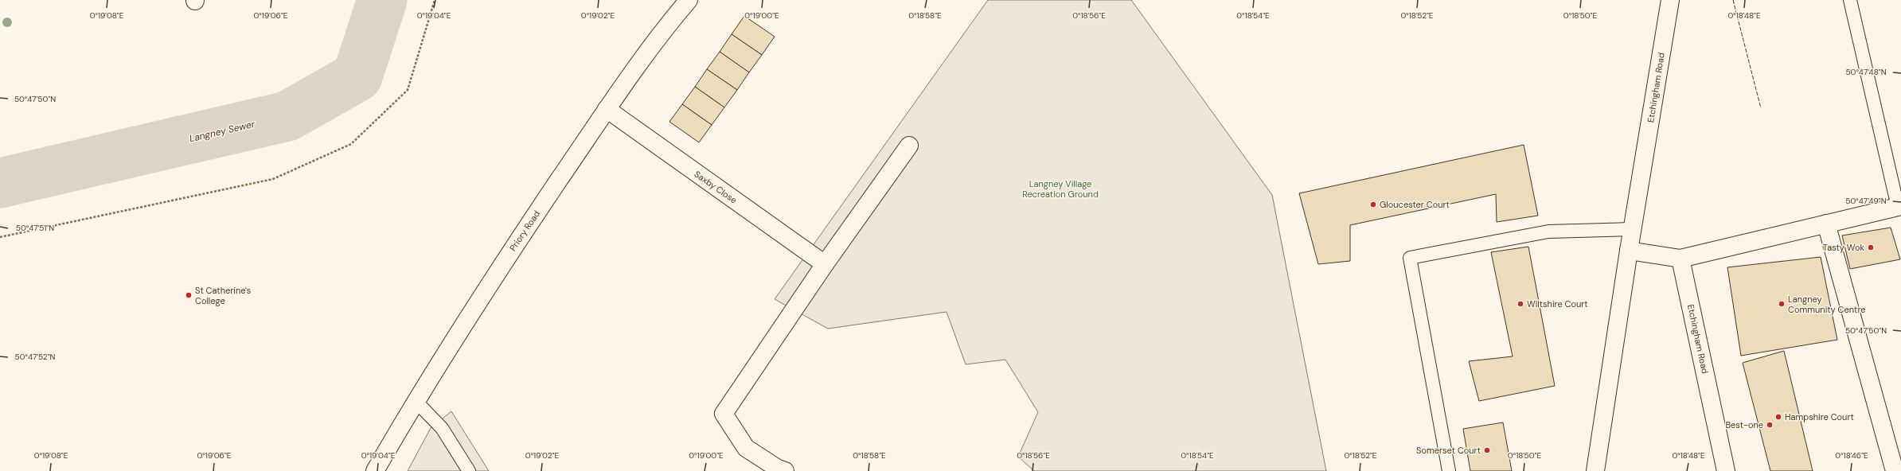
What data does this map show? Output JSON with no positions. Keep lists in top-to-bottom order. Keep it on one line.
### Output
{"streets":{"street":["Etchingham Road","Saxby Close","Priory Road"]},"crossings":[["Saxby Close","Priory Road"]],"water":["Langney Sewer"],"parks":["Langney Village Recreation Ground"],"places":["Gloucester Court","Tasty Wok","St Catherine's College","Wiltshire Court","Langney Community Centre","Hampshire Court","Best-one","Somerset Court"],"coordinates":["0°19'08\"E","0°19'06\"E","0°19'04\"E","0°19'02\"E","0°19'00\"E","0°18'58\"E","0°18'56\"E","0°18'54\"E","0°18'52\"E","0°18'50\"E","0°18'48\"E","50°47'48\"N","50°47'50\"N","50°47'49\"N","50°47'51\"N","50°47'52\"N","0°18'46\"E"]}
